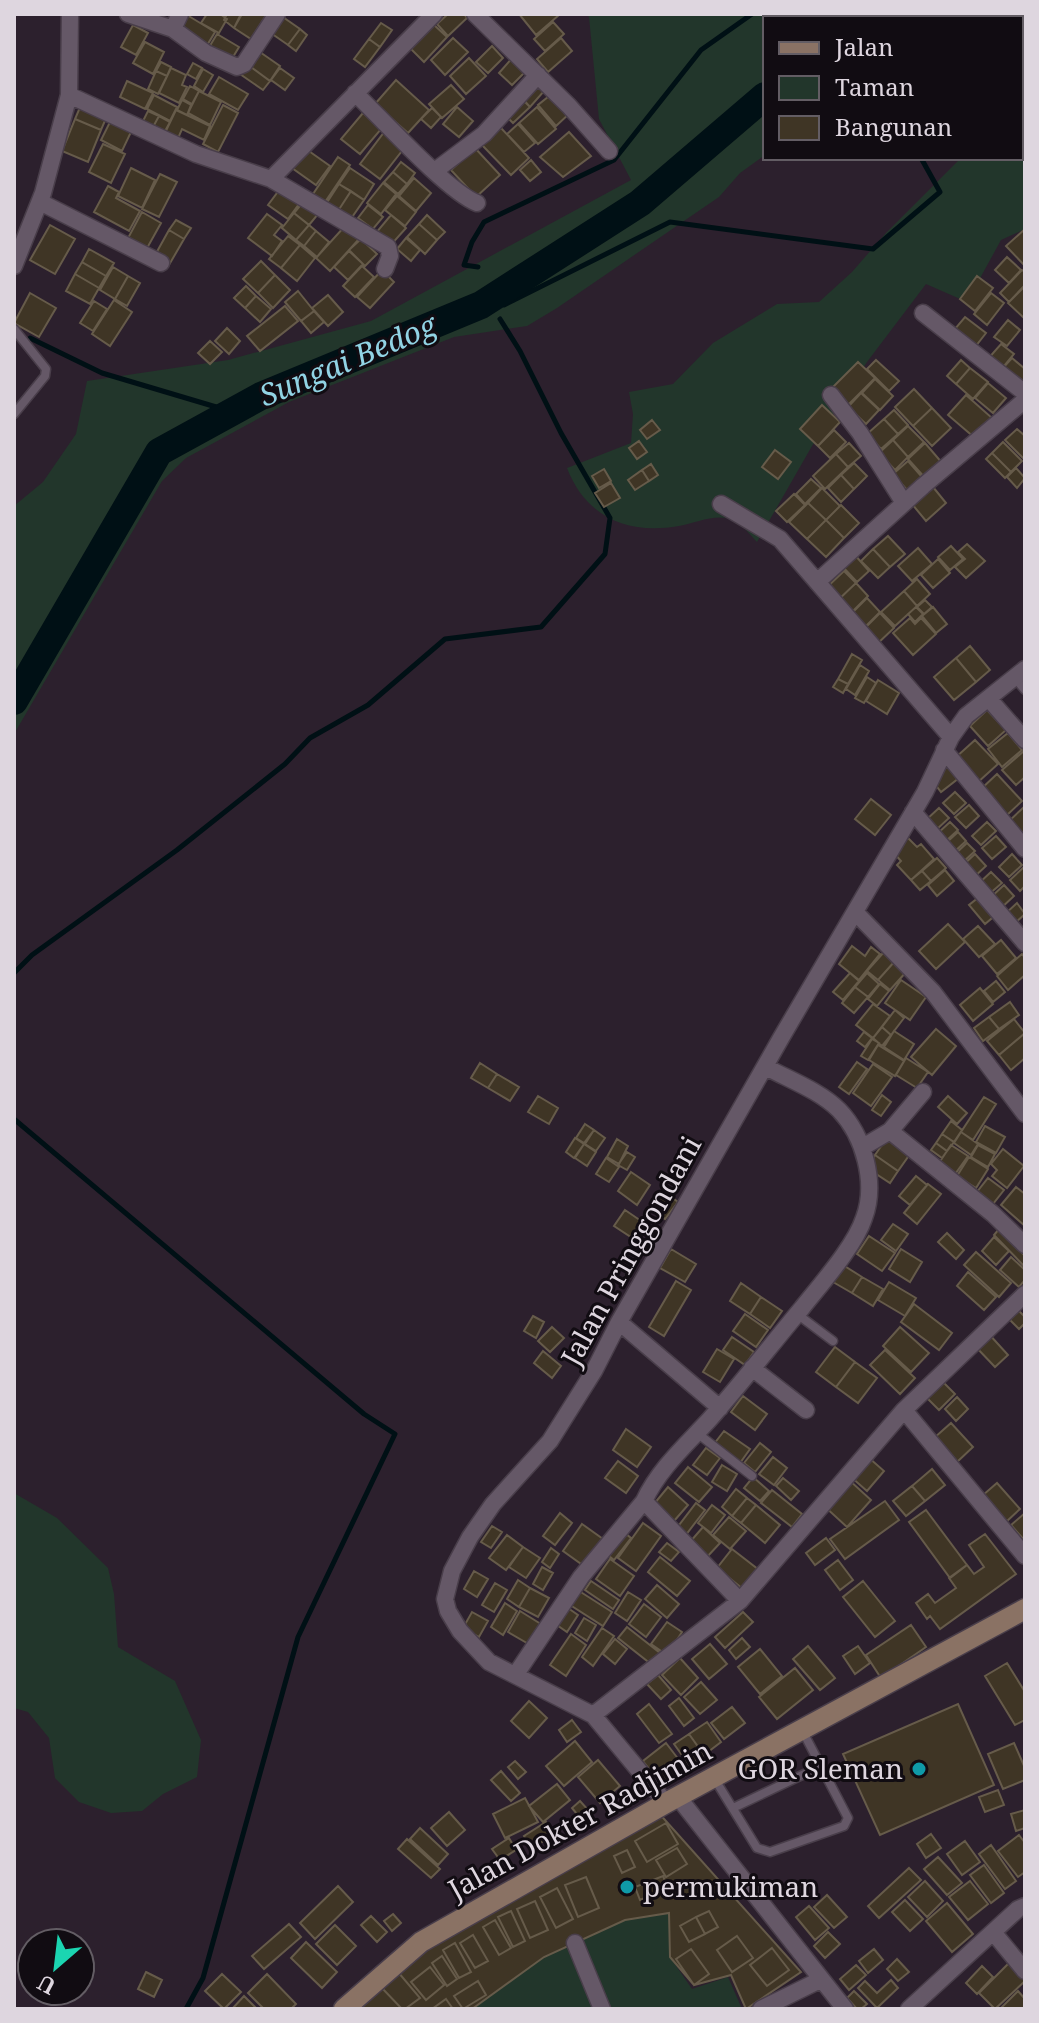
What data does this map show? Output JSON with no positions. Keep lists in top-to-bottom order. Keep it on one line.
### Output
{"streets":{"main road":["Jalan Dokter Radjimin"],"street":["Jalan Pringgondani"]},"crossings":[["Jalan Pringgondani","Jalan Dokter Radjimin"]],"water":["Sungai Bedog"],"places":["GOR Sleman","permukiman"],"legend":["Jalan","Taman","Bangunan"],"north":"bottom left"}
